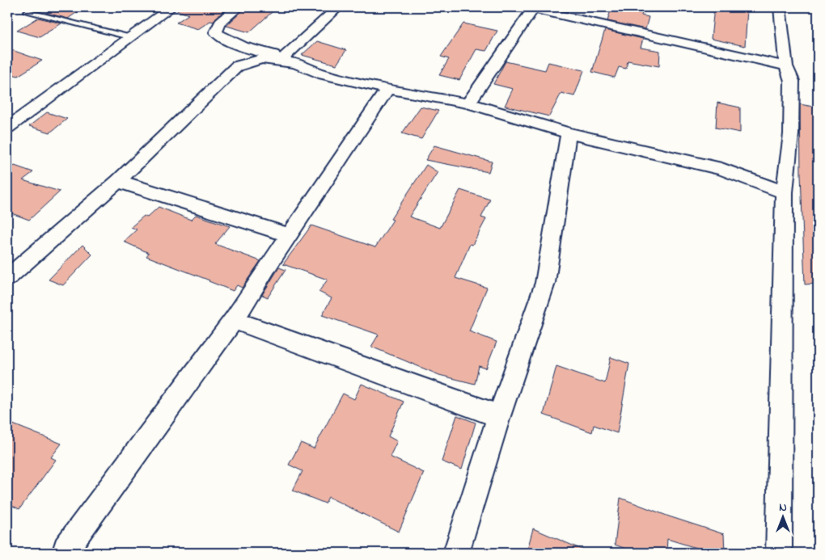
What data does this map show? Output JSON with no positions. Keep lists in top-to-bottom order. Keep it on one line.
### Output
{"north":"top"}
